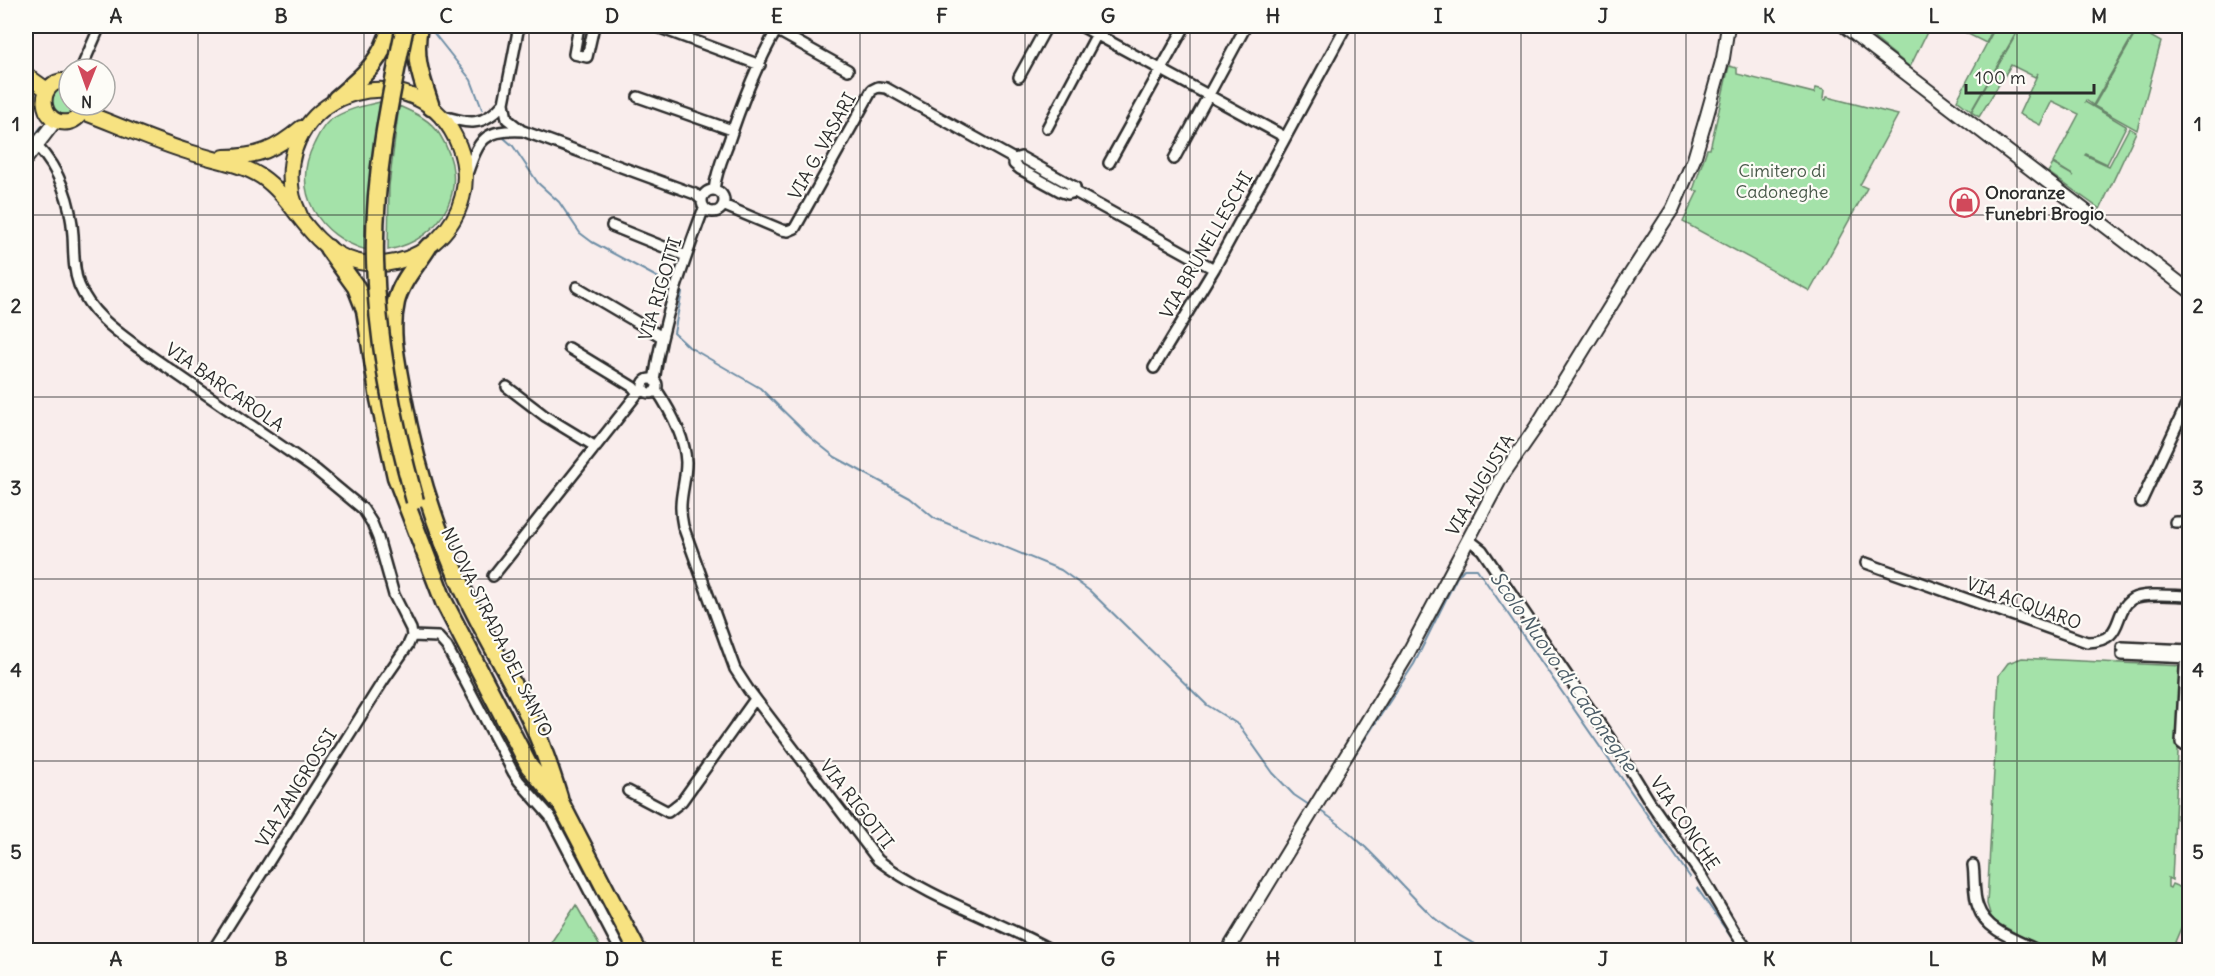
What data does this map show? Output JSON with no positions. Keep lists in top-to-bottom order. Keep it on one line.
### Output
{"streets":{"highway":["NUOVA STRADA DEL SANTO"],"street":["VIA G. VASARI","VIA BRUNELLESCHI","VIA RIGOTTI","VIA BARCAROLA","VIA AUGUSTA","VIA ACQUARO","VIA ZANGROSSI","VIA CONCHE"]},"crossings":[["VIA G. VASARI","VIA BRUNELLESCHI"],["VIA G. VASARI","VIA RIGOTTI"],["VIA BARCAROLA","VIA ZANGROSSI"],["VIA AUGUSTA","VIA CONCHE"]],"water":["Scolo Nuovo di Cadoneghe"],"parks":["Cimitero di Cadoneghe"],"places":{"shop":["Onoranze Funebri Brogio"]},"scale_bar":"100 m","north":"bottom","grid":{"columns":["A","B","C","D","E","F","G","H","I","J","K","L","M"],"rows":["1","2","3","4","5"]}}
